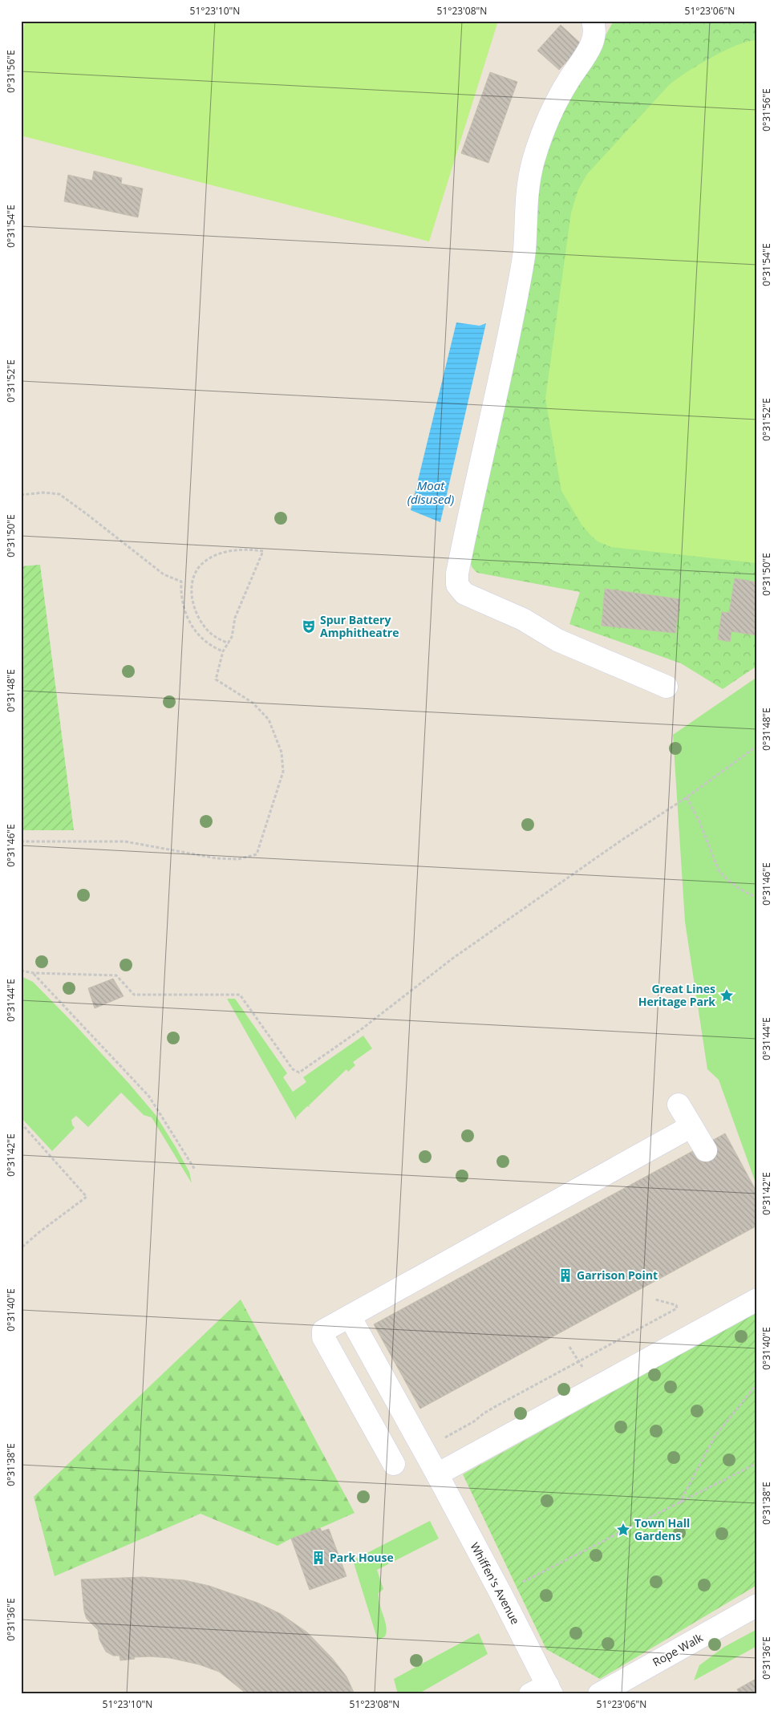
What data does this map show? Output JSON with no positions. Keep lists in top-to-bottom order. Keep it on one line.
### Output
{"streets":{"street":["Whiffen's Avenue","Rope Walk"]},"water":["Moat (disused)"],"places":{"theatre":["Spur Battery Amphitheatre"],"place":["Great Lines Heritage Park","Town Hall Gardens"],"building":["Garrison Point","Park House"]},"coordinates":["51°23'10\"N","51°23'08\"N","51°23'06\"N","0°31'56\"E","0°31'54\"E","0°31'52\"E","0°31'50\"E","0°31'48\"E","0°31'46\"E","0°31'44\"E","0°31'42\"E","0°31'40\"E","0°31'38\"E","0°31'36\"E"]}
